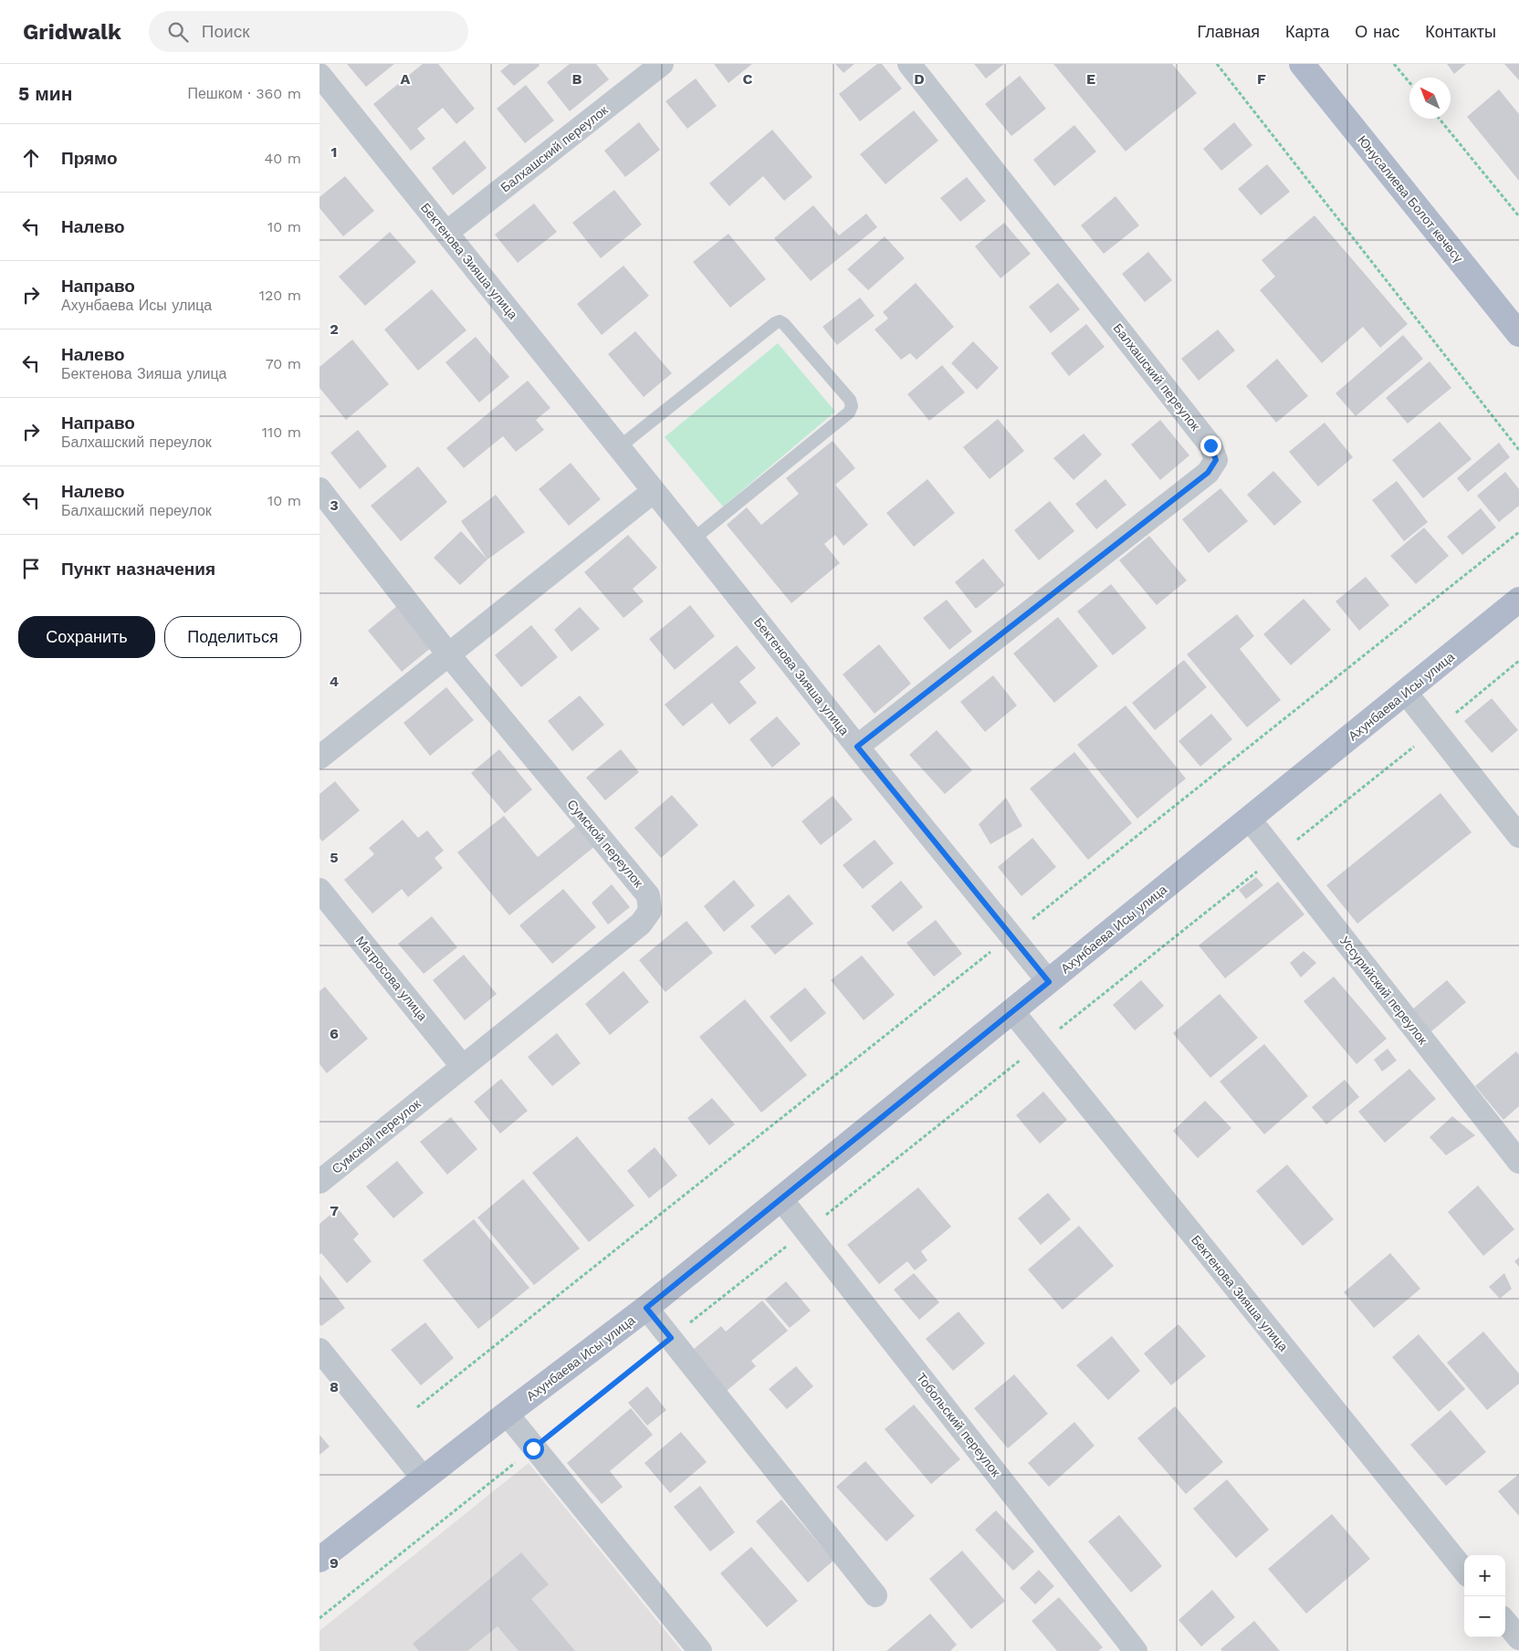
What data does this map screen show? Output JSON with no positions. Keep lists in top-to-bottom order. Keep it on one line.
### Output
{"streets":{"main road":["Юнусалиева Болот көчөсү","Ахунбаева Исы улица"],"street":["Балхашский переулок","Бектенова Зияша улица","Сумской переулок","Матросова улица","Уссурийский переулок","Тобольский переулок"]},"crossings":[["Балхашский переулок","Бектенова Зияша улица"],["Бектенова Зияша улица","Ахунбаева Исы улица"],["Ахунбаева Исы улица","Уссурийский переулок"],["Ахунбаева Исы улица","Тобольский переулок"],["Сумской переулок","Матросова улица"]],"north":"top left","page":{"header":"Gridwalk","search":"Поиск","nav":["Главная","Карта","О нас","Контакты"],"heading":["5 мин","Пешком · 360 m"],"list":[["Прямо","40 m"],["Налево","10 m"],["Направо","Ахунбаева Исы улица","120 m"],["Налево","Бектенова Зияша улица","70 m"],["Направо","Балхашский переулок","110 m"],["Налево","Балхашский переулок","10 m"],"Пункт назначения"],"buttons":["Сохранить","Поделиться"],"map_buttons":["+","−"]},"grid":{"columns":["A","B","C","D","E","F"],"rows":["1","2","3","4","5","6","7","8","9"]}}
